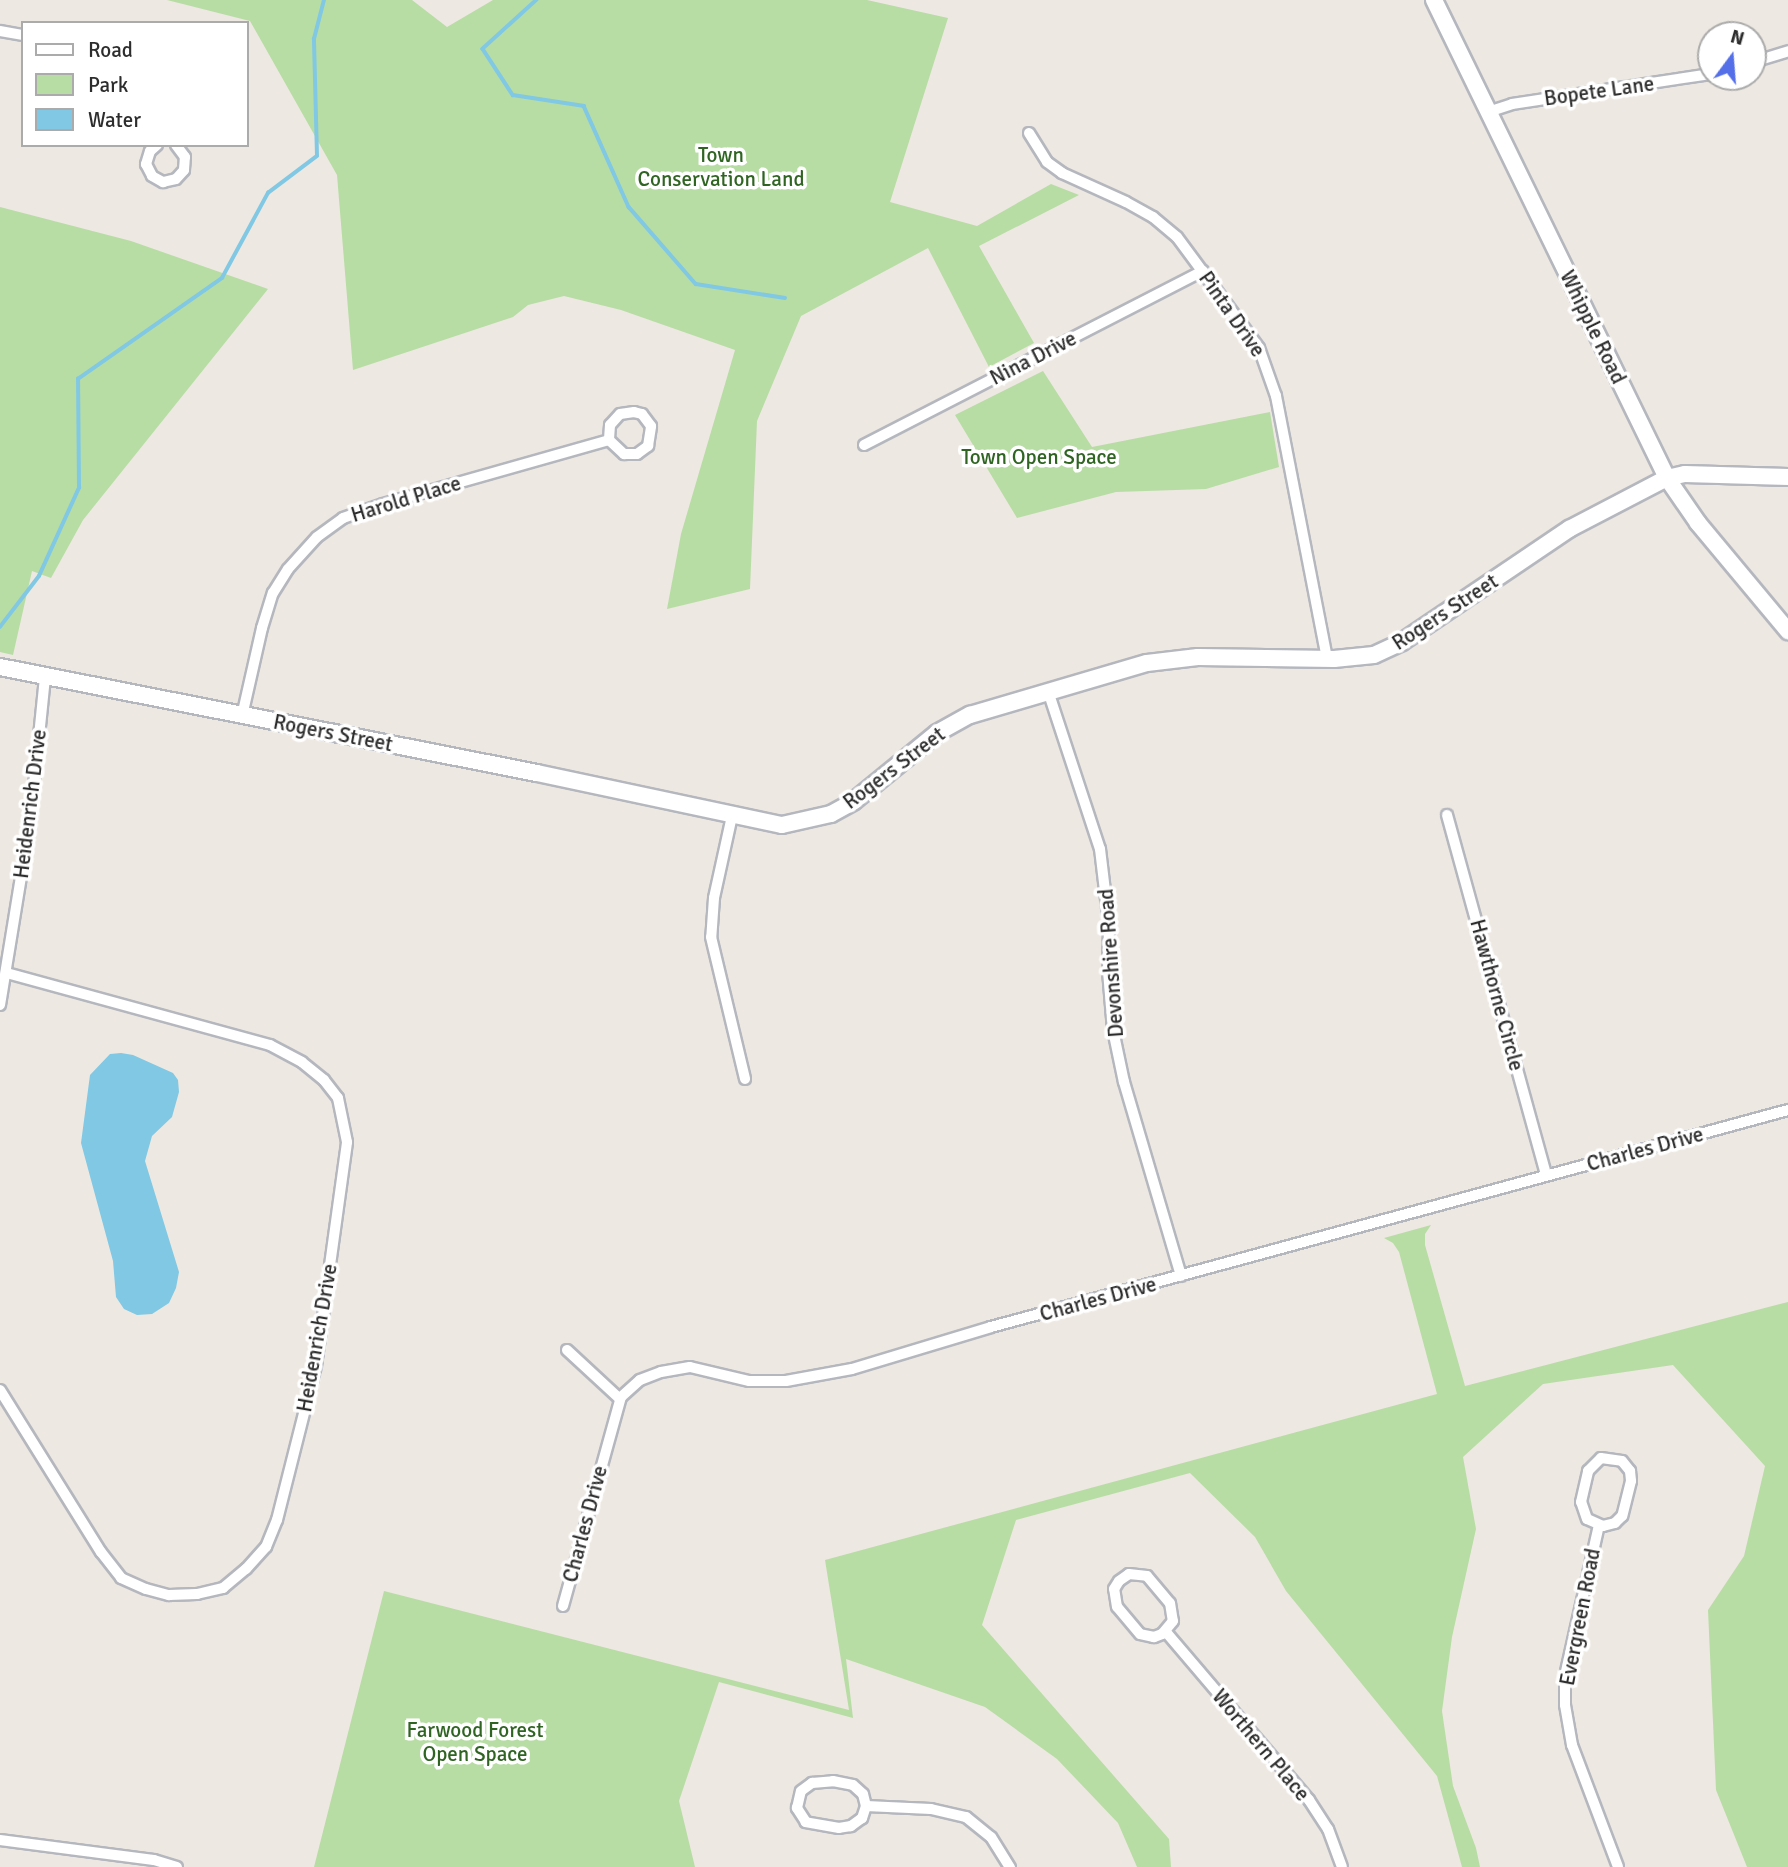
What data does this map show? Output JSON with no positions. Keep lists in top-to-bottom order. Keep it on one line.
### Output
{"streets":{"street":["Bopete Lane","Pinta Drive","Whipple Road","Nina Drive","Harold Place","Rogers Street","Heidenrich Drive","Devonshire Road","Hawthorne Circle","Charles Drive","Evergreen Road","Worthern Place"]},"crossings":[["Bopete Lane","Whipple Road"],["Pinta Drive","Nina Drive"],["Pinta Drive","Rogers Street"],["Whipple Road","Rogers Street"],["Harold Place","Rogers Street"],["Rogers Street","Heidenrich Drive"],["Rogers Street","Devonshire Road"],["Devonshire Road","Charles Drive"],["Hawthorne Circle","Charles Drive"]],"parks":["Town Conservation Land","Town Open Space","Farwood Forest Open Space"],"legend":["Road","Park","Water"],"north":"top"}
